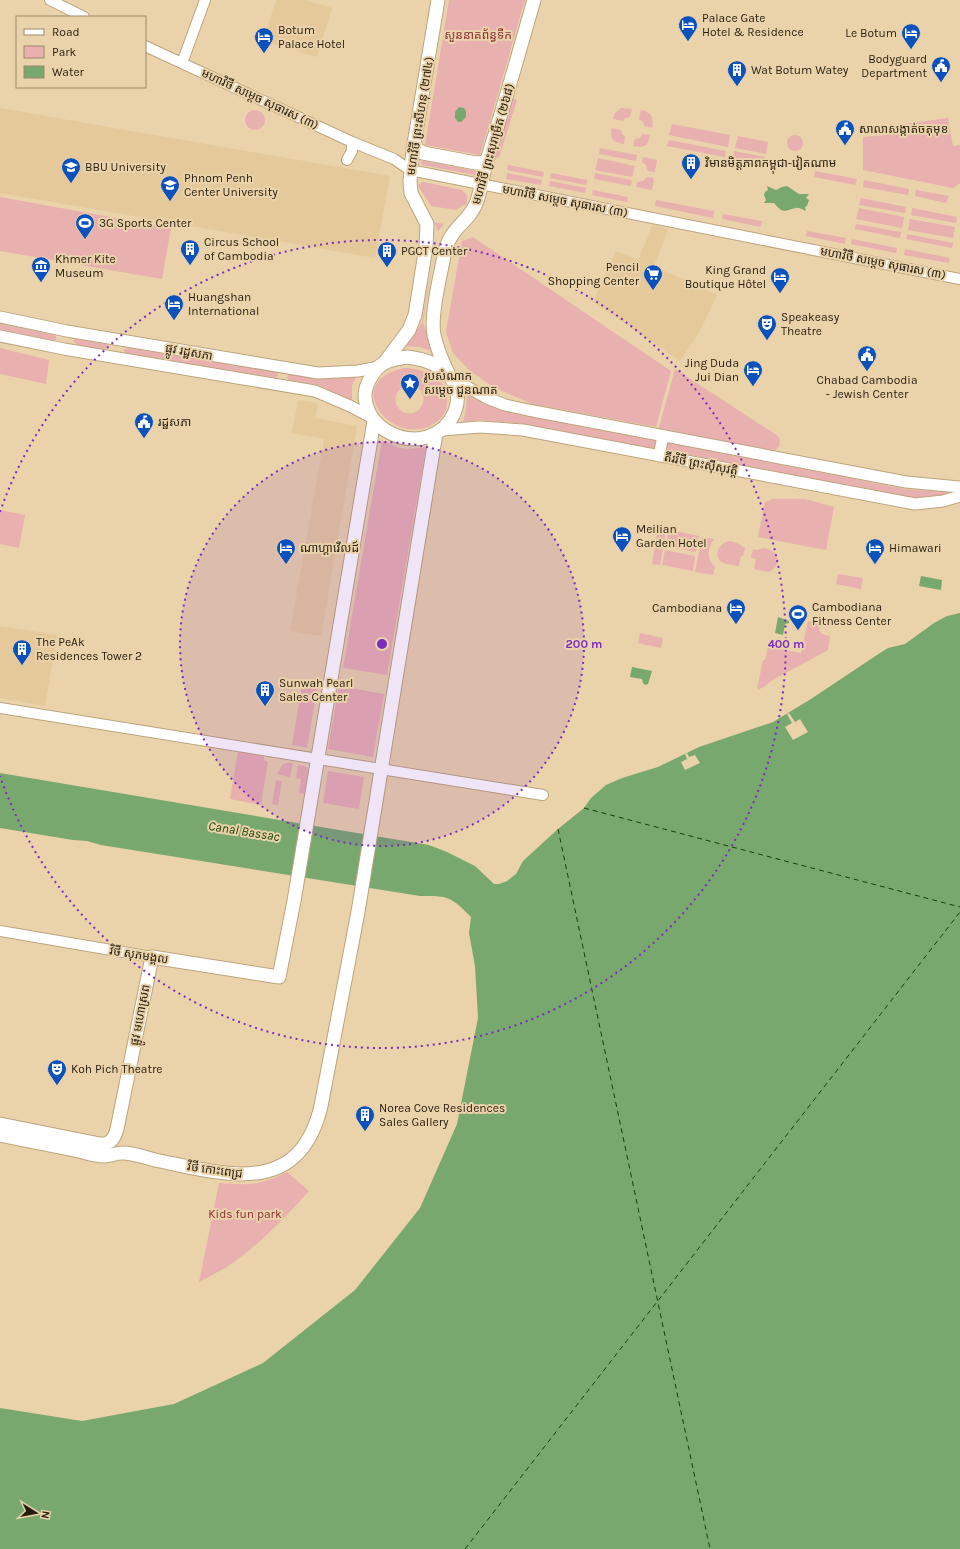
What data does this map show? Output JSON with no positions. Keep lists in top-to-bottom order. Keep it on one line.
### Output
{"streets":{"main road":["មហាវិថី ព្រះសីហនុ (២៧៤)","មហាវិថី ព្រះសុរាម្រឹត (២៦៨)","ផ្លូវ រដ្ឋសភា","តីរវិថី ព្រះស៊ីសុវត្តិ","វិថី សុភមង្គល","ផ្លូវ មហោស្រព","វិថី កោះពេជ្រ"],"street":["មហាវិថី សម្តេច សុធារស (៣)"]},"crossings":[["មហាវិថី សម្តេច សុធារស (៣)","មហាវិថី ព្រះសីហនុ (២៧៤)"],["មហាវិថី សម្តេច សុធារស (៣)","មហាវិថី ព្រះសុរាម្រឹត (២៦៨)"],["មហាវិថី ព្រះសីហនុ (២៧៤)","មហាវិថី ព្រះសុរាម្រឹត (២៦៨)"],["មហាវិថី ព្រះសីហនុ (២៧៤)","ផ្លូវ រដ្ឋសភា"],["មហាវិថី ព្រះសីហនុ (២៧៤)","តីរវិថី ព្រះស៊ីសុវត្តិ"],["មហាវិថី ព្រះសីហនុ (២៧៤)","វិថី កោះពេជ្រ"],["មហាវិថី ព្រះសុរាម្រឹត (២៦៨)","ផ្លូវ រដ្ឋសភា"],["មហាវិថី ព្រះសុរាម្រឹត (២៦៨)","តីរវិថី ព្រះស៊ីសុវត្តិ"],["មហាវិថី ព្រះសុរាម្រឹត (២៦៨)","វិថី កោះពេជ្រ"],["ផ្លូវ រដ្ឋសភា","តីរវិថី ព្រះស៊ីសុវត្តិ"],["ផ្លូវ រដ្ឋសភា","វិថី កោះពេជ្រ"],["តីរវិថី ព្រះស៊ីសុវត្តិ","វិថី កោះពេជ្រ"],["វិថី សុភមង្គល","ផ្លូវ មហោស្រព"]],"water":["Canal Bassac"],"parks":["សួននាគព័ន្ធទឹក","Kids fun park"],"places":{"hotel":["Palace Gate Hotel & Residence","Le Botum","Botum Palace Hotel","King Grand Boutique Hôtel","Huangshan International","Jing Duda Jui Dian","Meilian Garden Hotel","ណាហ្គាវើលដ៍","Himawari","Cambodiana"],"public building":["Bodyguard Department","សាលាសង្កាត់ចតុមុខ","Chabad Cambodia - Jewish Center","រដ្ឋសភា"],"building":["Wat Botum Watey","វិមានមិត្តភាពកម្ពុជា-វៀតណាម","Circus School of Cambodia","PGCT Center","The PeAk Residences Tower 2","Sunwah Pearl Sales Center","Norea Cove Residences Sales Gallery"],"school or university":["BBU University","Phnom Penh Center University"],"sports":["3G Sports Center","Cambodiana Fitness Center"],"museum":["Khmer Kite Museum"],"supermarket":["Pencil Shopping Center"],"theatre":["Speakeasy Theatre","Koh Pich Theatre"],"place":["រូបសំណាក សម្ដេច ជួនណាត"]},"legend":["Road","Park","Water"],"north":"right","rings":["200 m","400 m"]}
